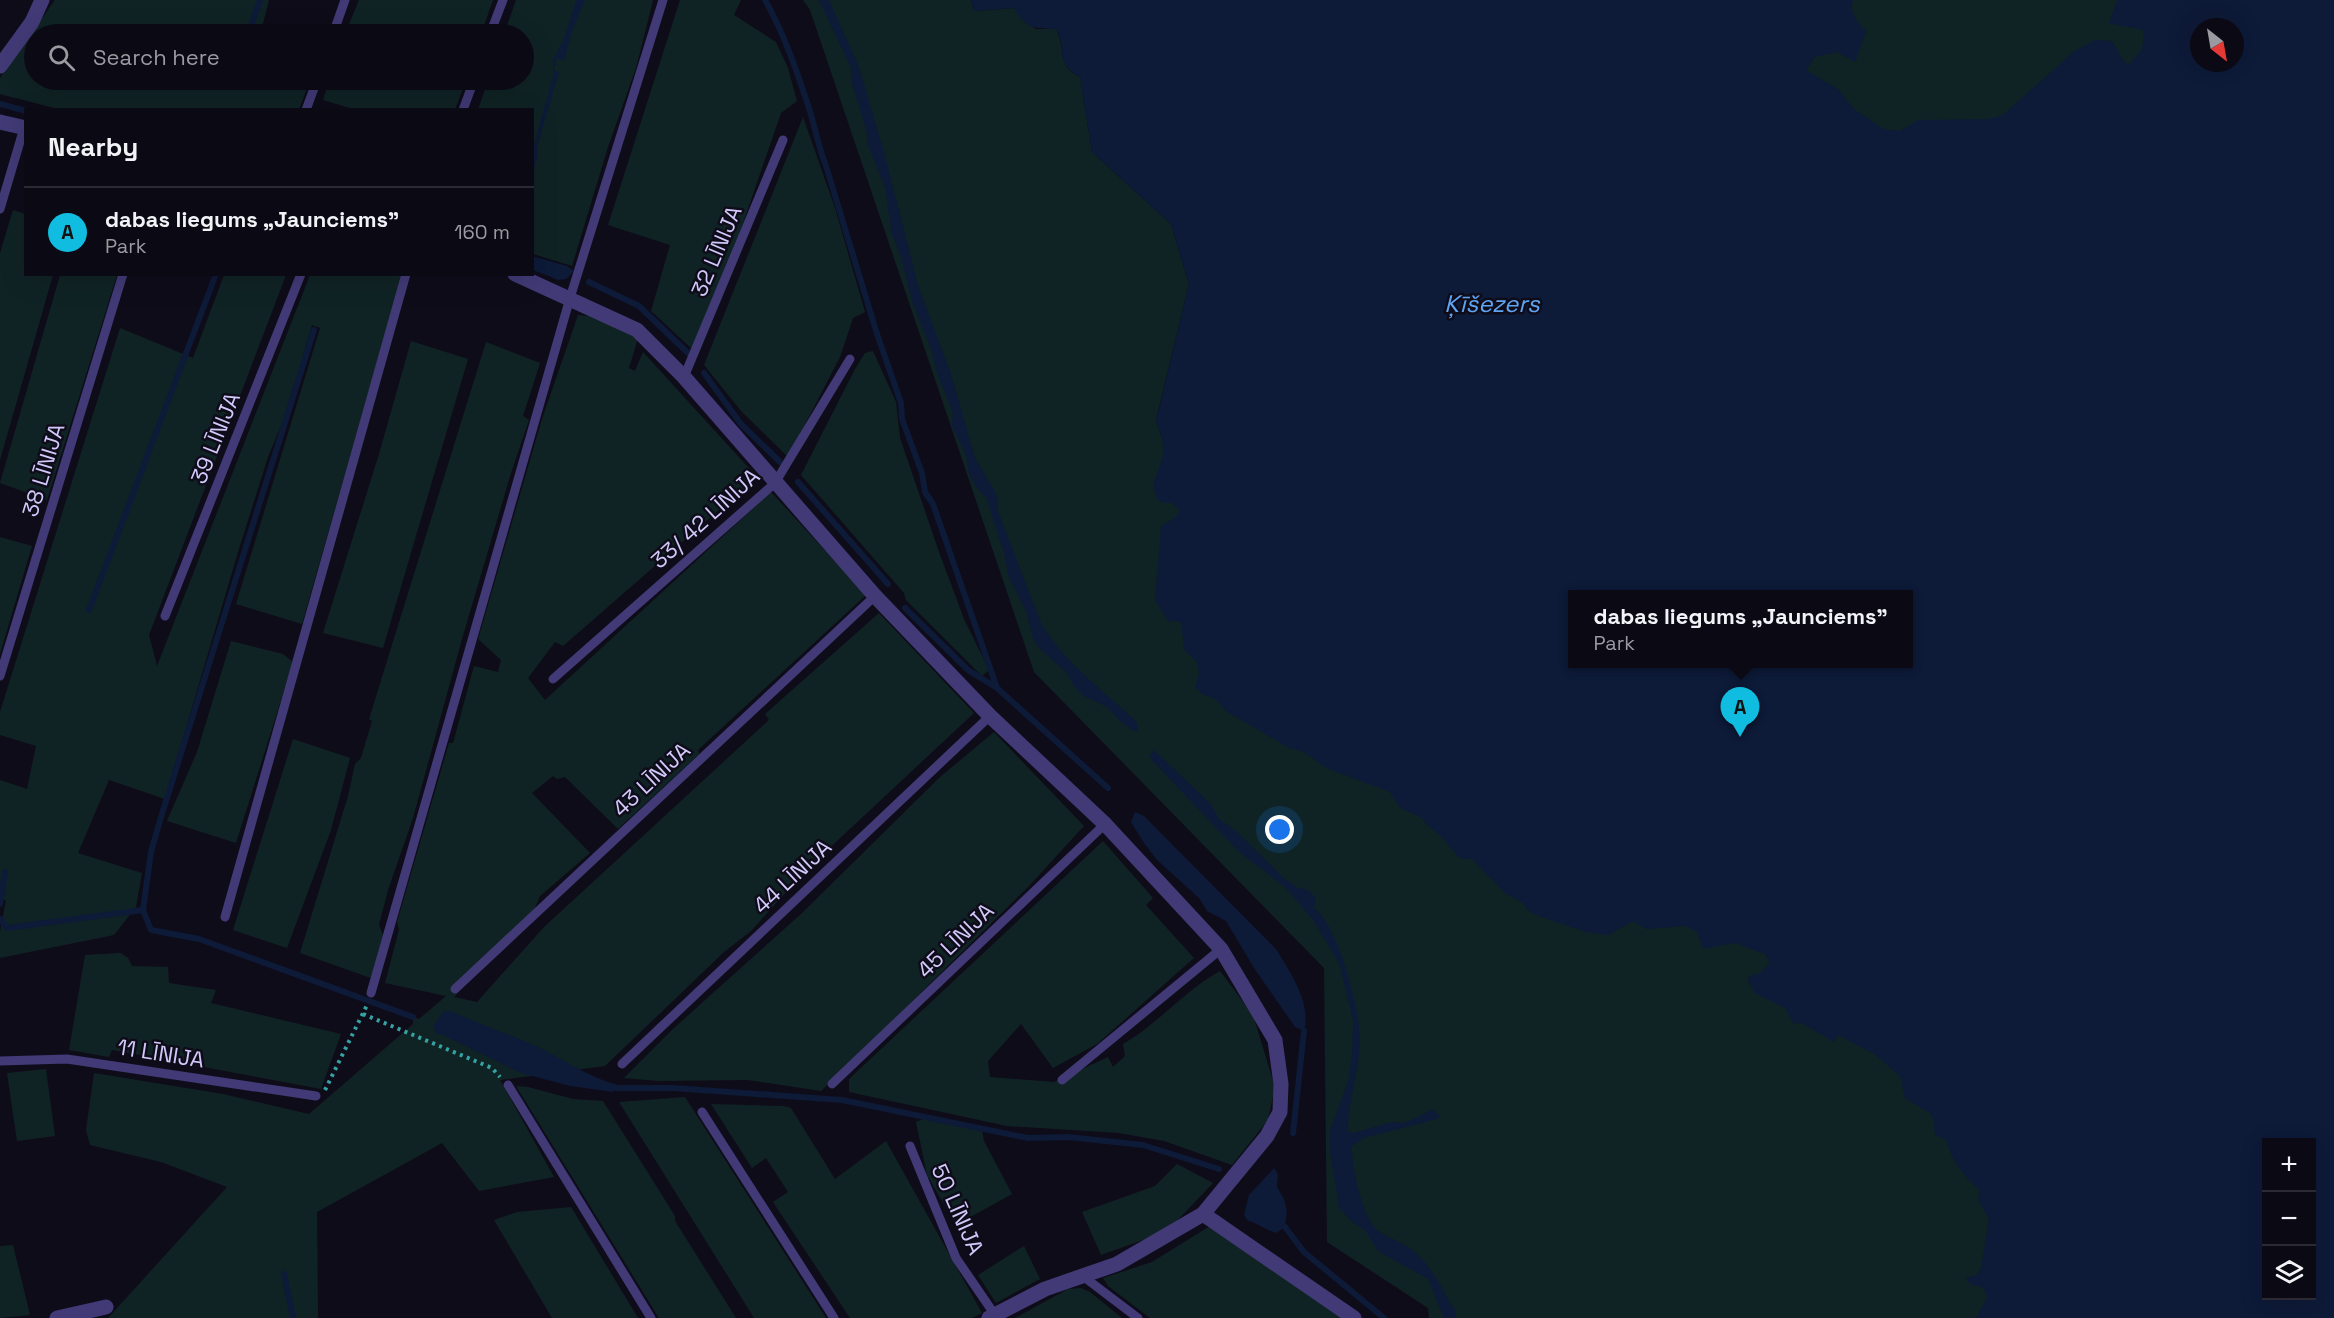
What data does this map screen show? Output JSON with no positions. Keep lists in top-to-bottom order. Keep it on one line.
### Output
{"streets":{"lane":["32 LĪNIJA","39 LĪNIJA","38 LĪNIJA","33/ 42 LĪNIJA","43 LĪNIJA","44 LĪNIJA","45 LĪNIJA","11 LĪNIJA","50 LĪNIJA"]},"water":["Ķīšezers"],"north":"bottom right","page":{"search":"Search here","heading":"Nearby","list":[{"mark":"A","name":"dabas liegums „Jaunciems”","note":"Park","value":"160 m"}],"popup":["dabas liegums „Jaunciems”","Park"],"pins":"A","map_buttons":["+","−"]}}
